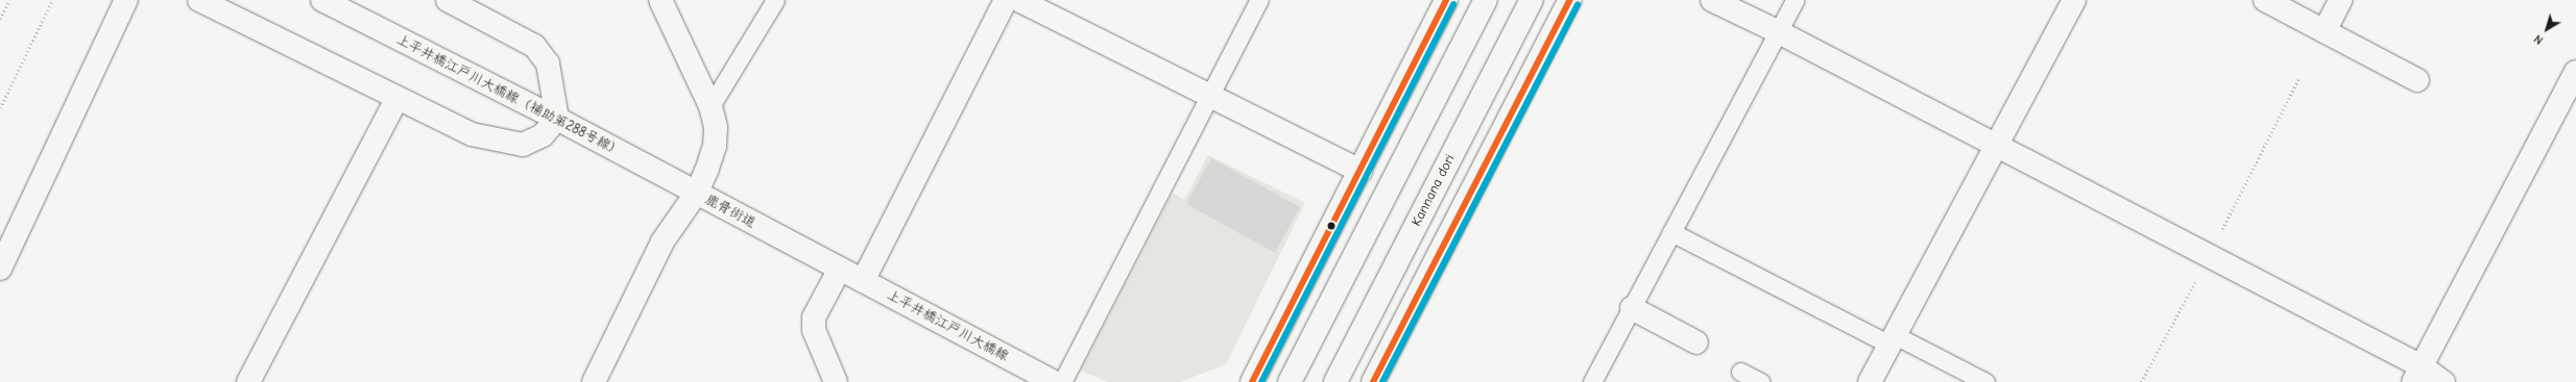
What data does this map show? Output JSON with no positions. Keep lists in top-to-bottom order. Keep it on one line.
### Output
{"streets":{"street":["上平井橋江戸川大橋線（補助第288号線）","Kannana dori","鹿骨街道","上平井橋江戸川大橋線"]},"crossings":[["上平井橋江戸川大橋線（補助第288号線）","鹿骨街道"],["鹿骨街道","上平井橋江戸川大橋線"]],"north":"bottom left"}
